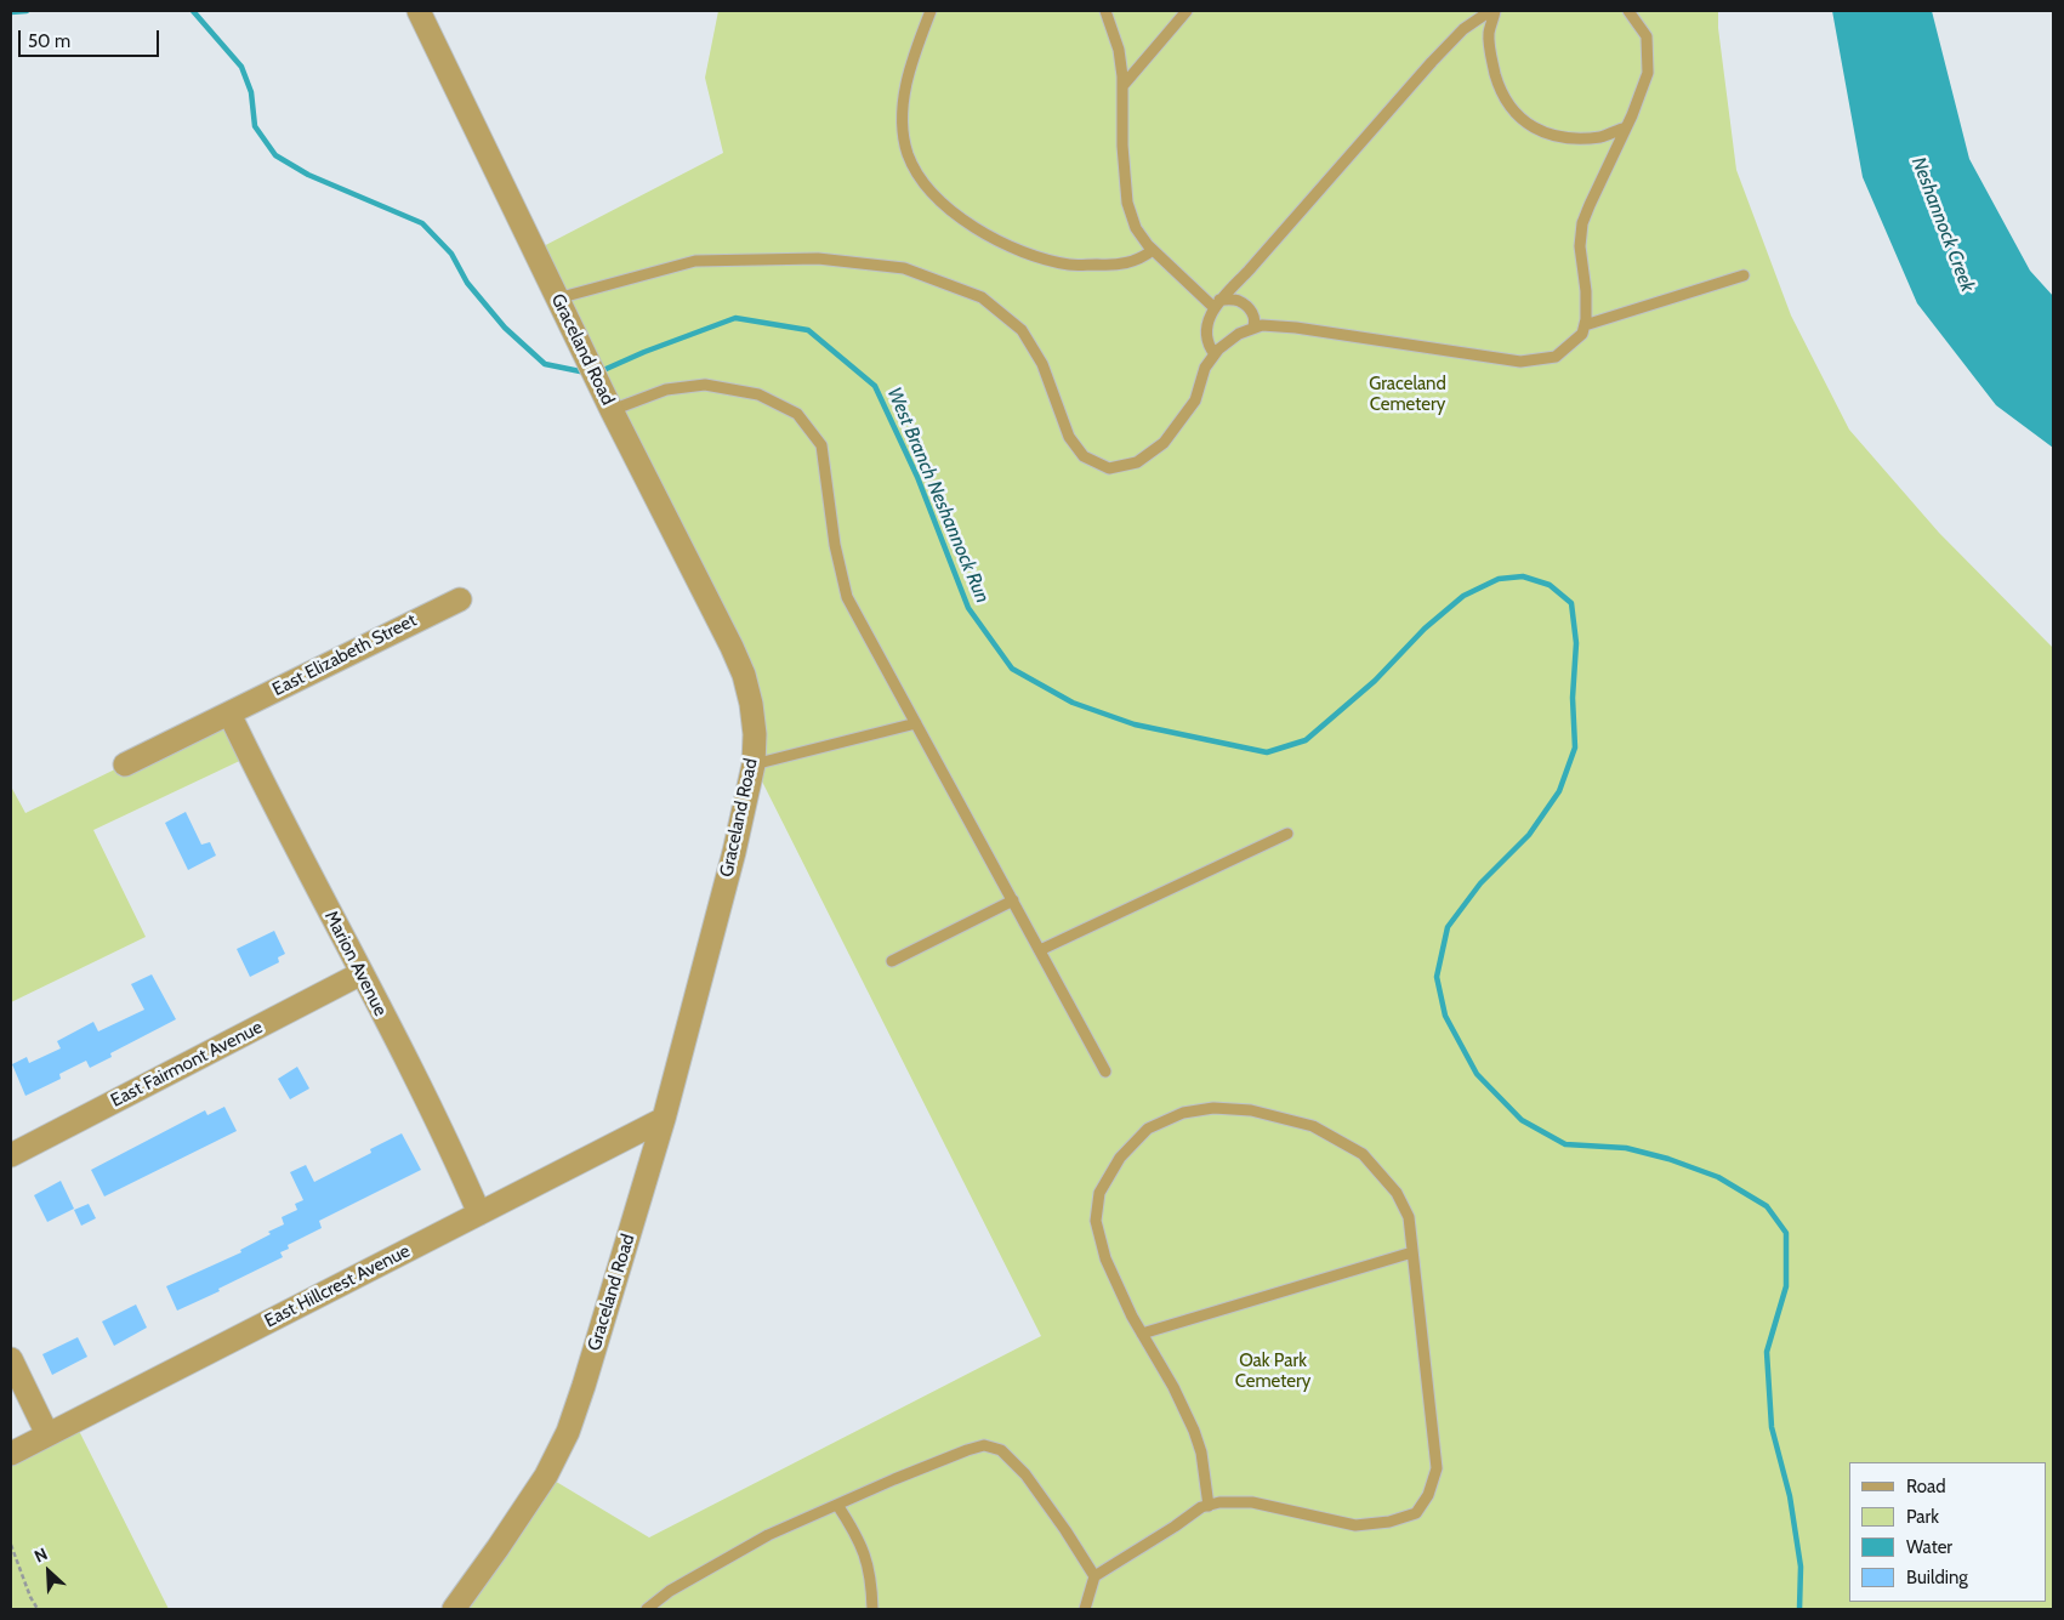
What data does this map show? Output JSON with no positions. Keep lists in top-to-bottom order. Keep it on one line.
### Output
{"streets":{"street":["Graceland Road","East Elizabeth Street","Marion Avenue","East Fairmont Avenue","East Hillcrest Avenue"]},"crossings":[["Graceland Road","East Hillcrest Avenue"],["East Elizabeth Street","Marion Avenue"],["Marion Avenue","East Fairmont Avenue"],["Marion Avenue","East Hillcrest Avenue"]],"water":["Neshannock Creek","West Branch Neshannock Run"],"parks":["Graceland Cemetery","Oak Park Cemetery"],"legend":["Road","Park","Water","Building"],"scale_bar":"50 m","north":"top left"}
